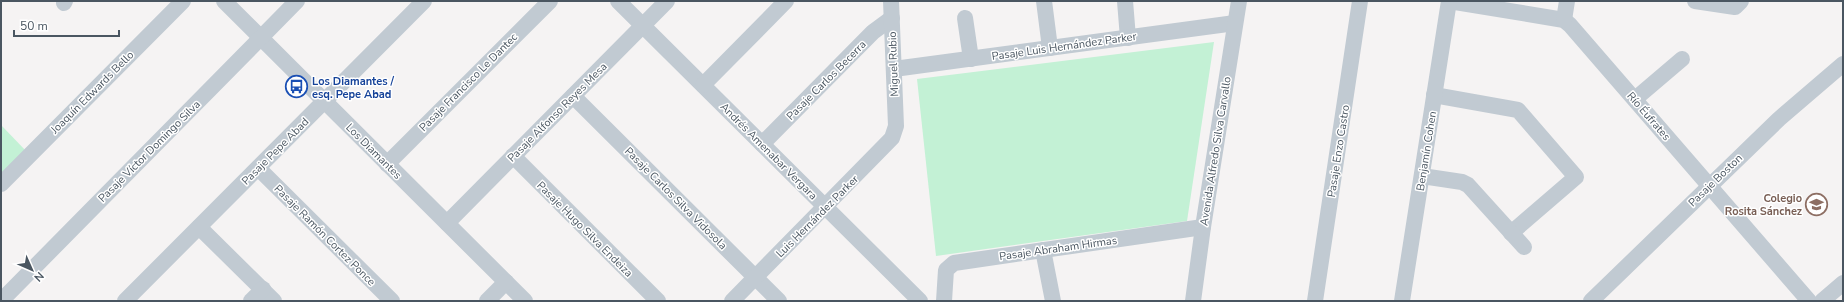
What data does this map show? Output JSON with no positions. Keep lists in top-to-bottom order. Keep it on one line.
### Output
{"streets":{"street":["Pasaje Luis Hernández Parker","Miguel Rubio","Pasaje Carlos Becerra","Pasaje Francisco Le Dantec","Joaquín Edwards Bello","Pasaje Alfonso Reyes Mesa","Río Éufrates","Pasaje Víctor Domingo Silva","Pasaje Pepe Abad","Los Diamantes","Andrés Amenabar Vergara","Avenida Alfredo Silva Carvallo","Pasaje Enzo Castro","Benjamín Cohen","Pasaje Boston","Pasaje Carlos Silva Vidosola","Luis Hernández Parker","Pasaje Hugo Silva Endeiza","Pasaje Ramón Cortez Ponce","Pasaje Abraham Hirmas"]},"crossings":[["Pasaje Luis Hernández Parker","Miguel Rubio"],["Pasaje Luis Hernández Parker","Avenida Alfredo Silva Carvallo"],["Miguel Rubio","Pasaje Carlos Becerra"],["Miguel Rubio","Luis Hernández Parker"],["Pasaje Carlos Becerra","Andrés Amenabar Vergara"],["Pasaje Francisco Le Dantec","Los Diamantes"],["Pasaje Alfonso Reyes Mesa","Los Diamantes"],["Pasaje Alfonso Reyes Mesa","Andrés Amenabar Vergara"],["Pasaje Alfonso Reyes Mesa","Pasaje Carlos Silva Vidosola"],["Pasaje Alfonso Reyes Mesa","Pasaje Hugo Silva Endeiza"],["Río Éufrates","Pasaje Boston"],["Pasaje Víctor Domingo Silva","Los Diamantes"],["Pasaje Pepe Abad","Los Diamantes"],["Pasaje Pepe Abad","Pasaje Ramón Cortez Ponce"],["Andrés Amenabar Vergara","Luis Hernández Parker"],["Avenida Alfredo Silva Carvallo","Pasaje Abraham Hirmas"],["Pasaje Carlos Silva Vidosola","Luis Hernández Parker"]],"places":{"bus stop":["Los Diamantes / esq. Pepe Abad"],"school or university":["Colegio Rosita Sánchez"]},"scale_bar":"50 m","north":"bottom right"}
